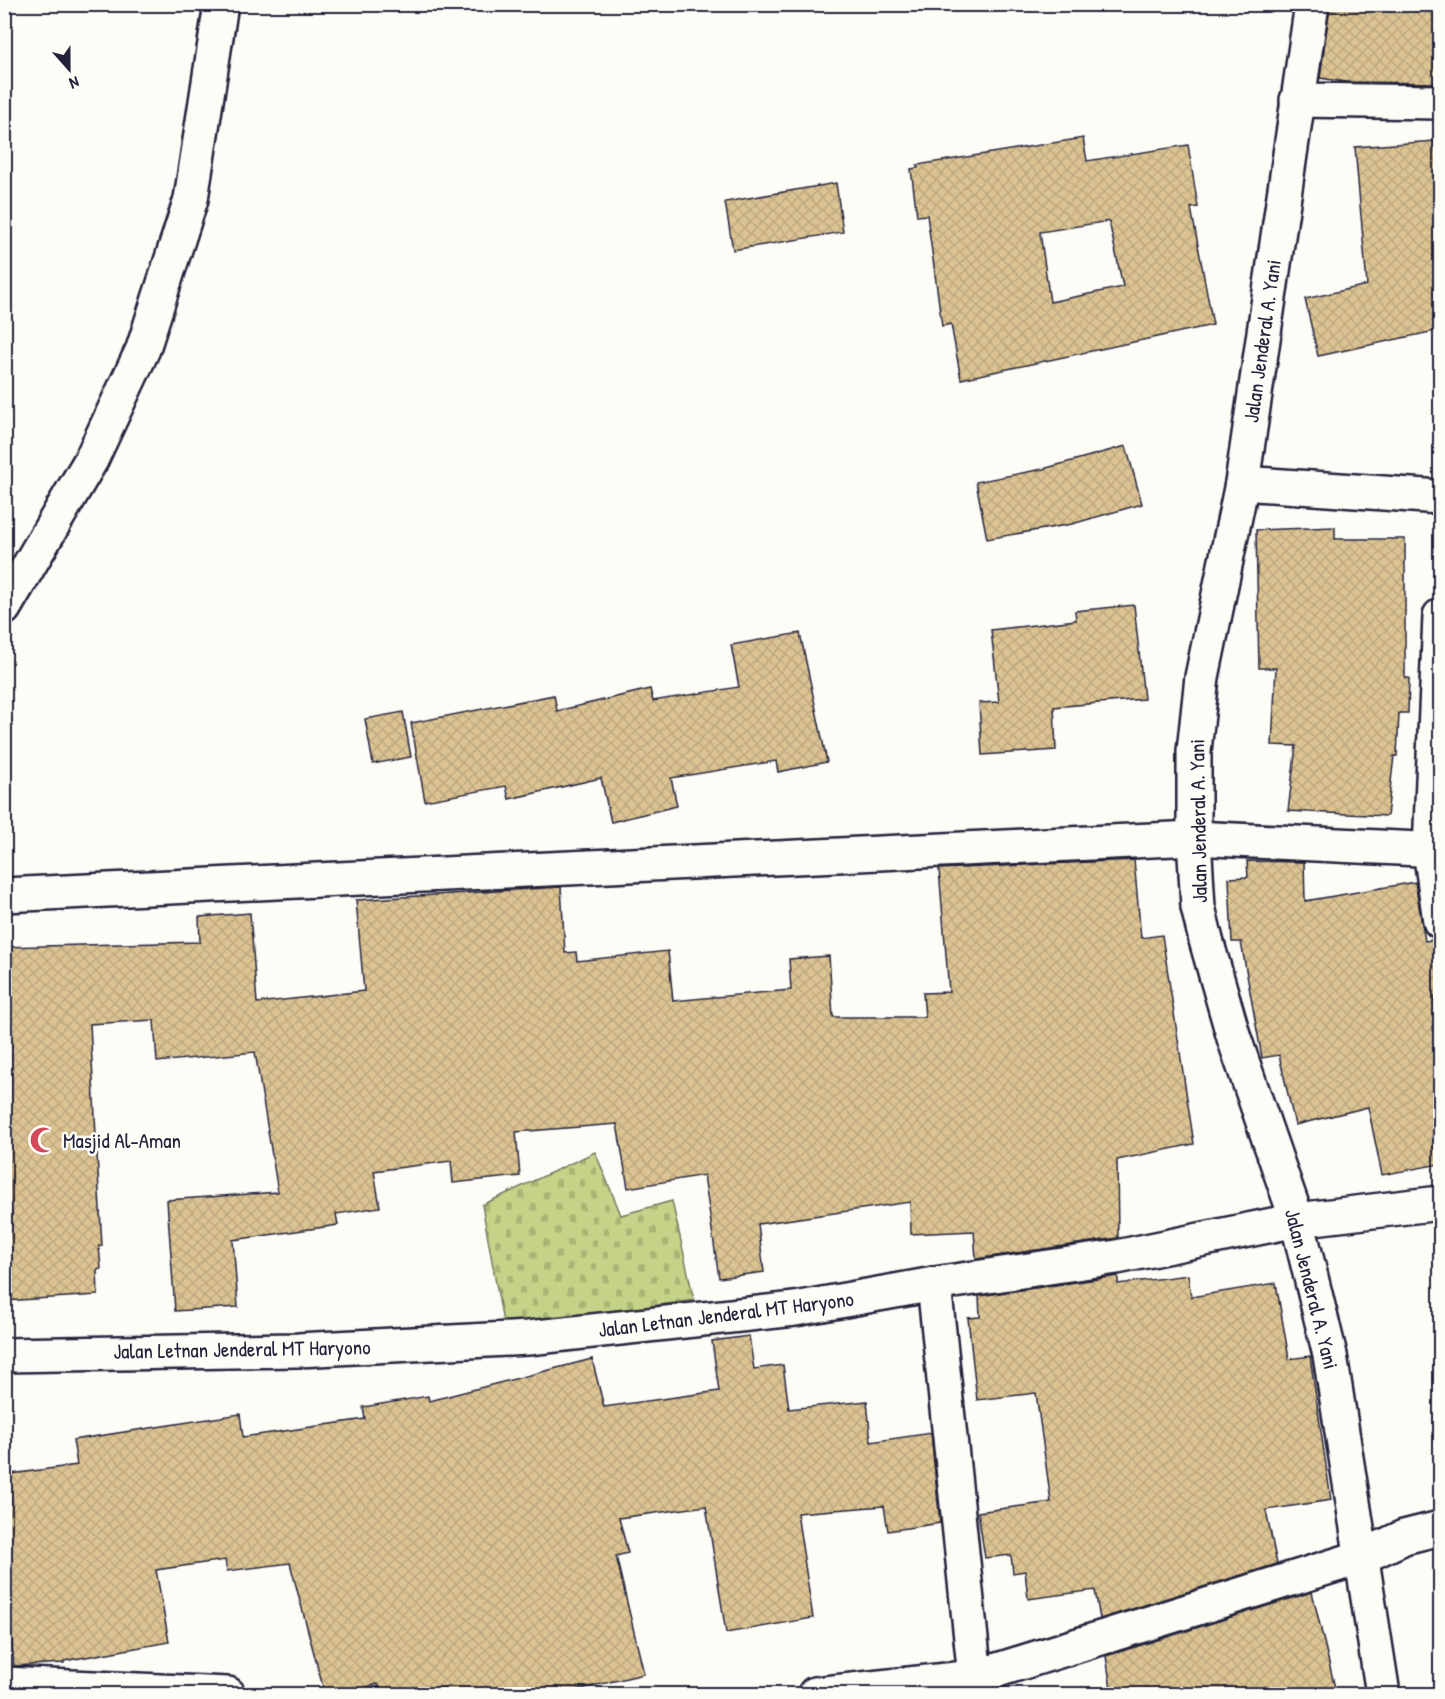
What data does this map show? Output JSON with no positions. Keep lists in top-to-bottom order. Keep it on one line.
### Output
{"streets":{"street":["Jalan Jenderal A. Yani","Jalan Letnan Jenderal MT Haryono"]},"crossings":[["Jalan Jenderal A. Yani","Jalan Letnan Jenderal MT Haryono"]],"places":{"mosque":["Masjid Al-Aman"]},"north":"bottom"}
